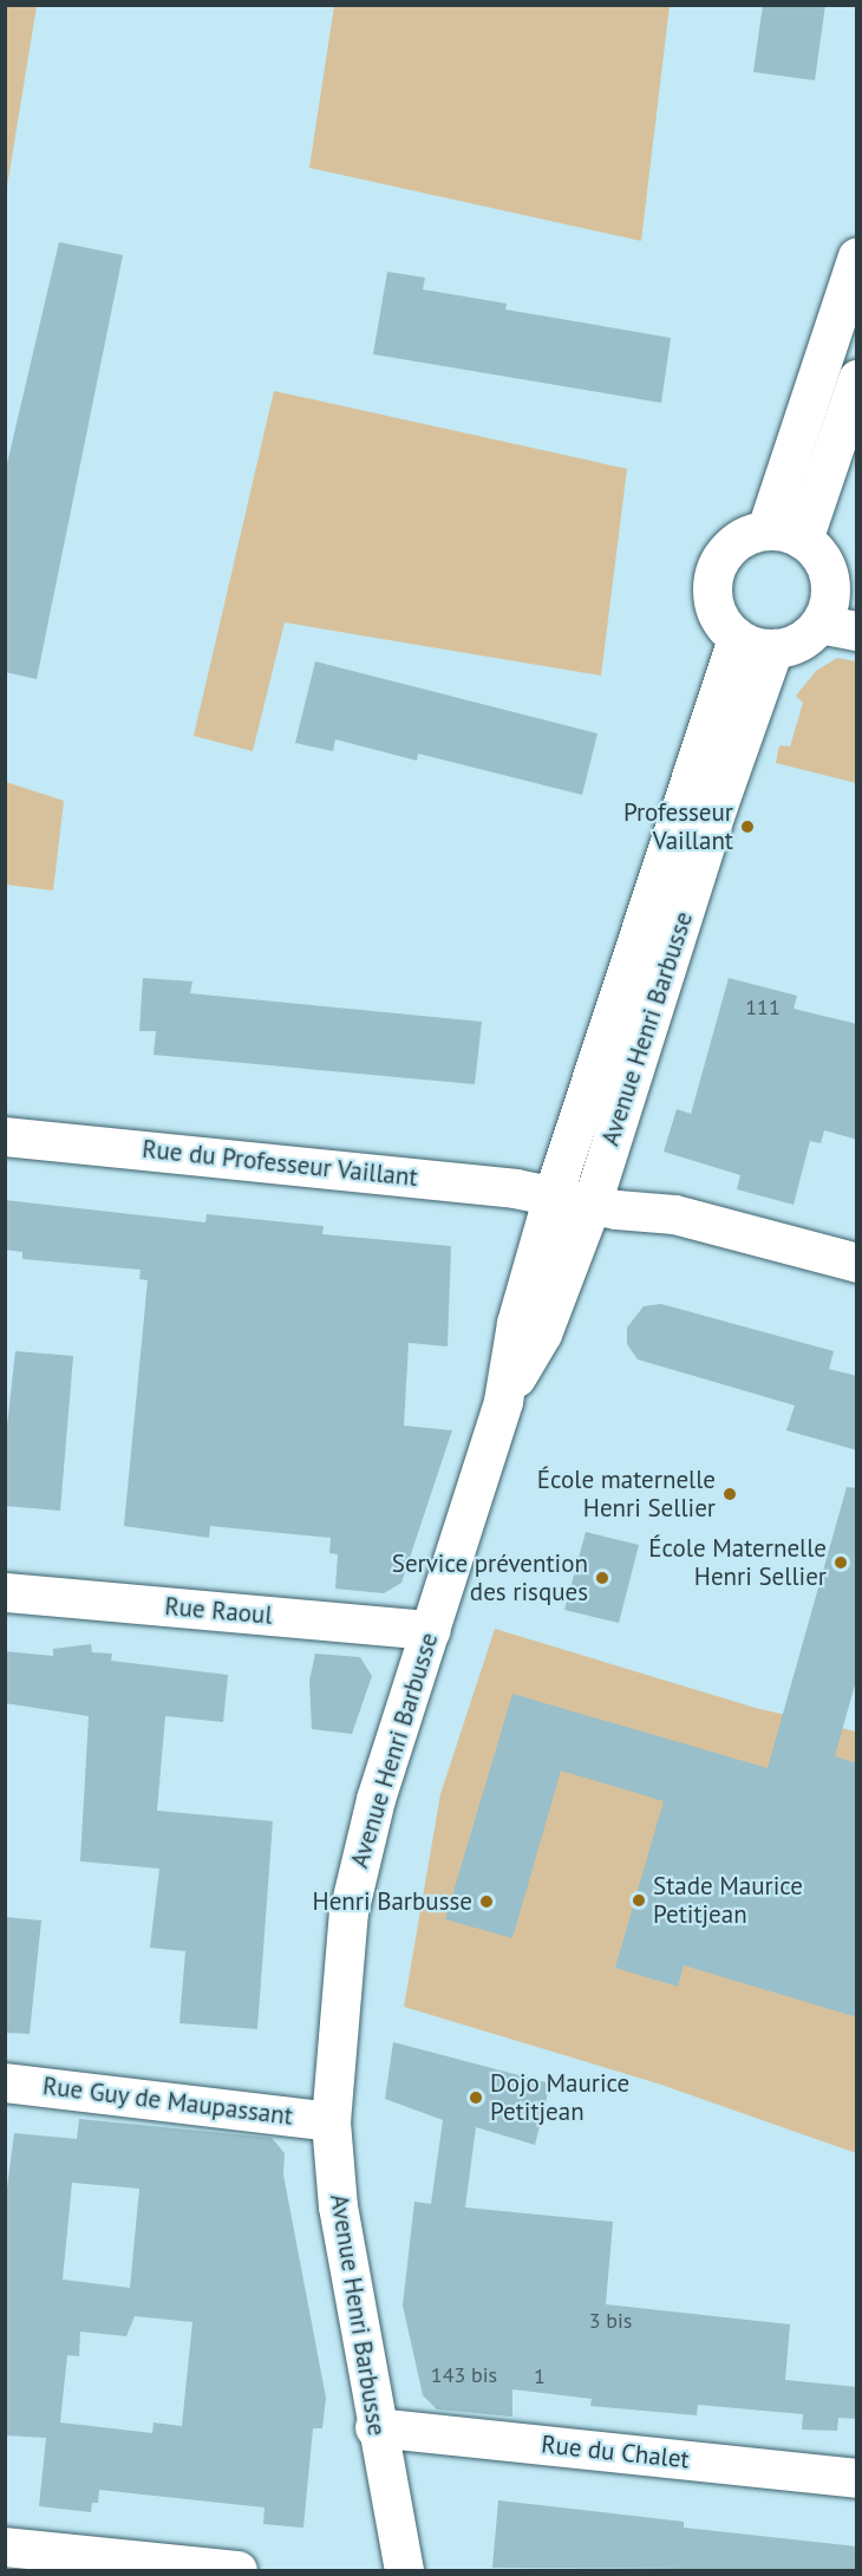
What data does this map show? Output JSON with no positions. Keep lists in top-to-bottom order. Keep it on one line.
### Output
{"streets":{"street":["Avenue Henri Barbusse","Rue du Professeur Vaillant","Rue Raoul","Rue Guy de Maupassant","Rue du Chalet"]},"crossings":[["Avenue Henri Barbusse","Rue du Professeur Vaillant"],["Avenue Henri Barbusse","Rue Raoul"],["Avenue Henri Barbusse","Rue Guy de Maupassant"],["Avenue Henri Barbusse","Rue du Chalet"]],"places":["Professeur Vaillant","École maternelle Henri Sellier","École Maternelle Henri Sellier","Service prévention des risques","Stade Maurice Petitjean","Henri Barbusse","Dojo Maurice Petitjean"],"house_numbers":["111","3 bis","143 bis","1"]}
